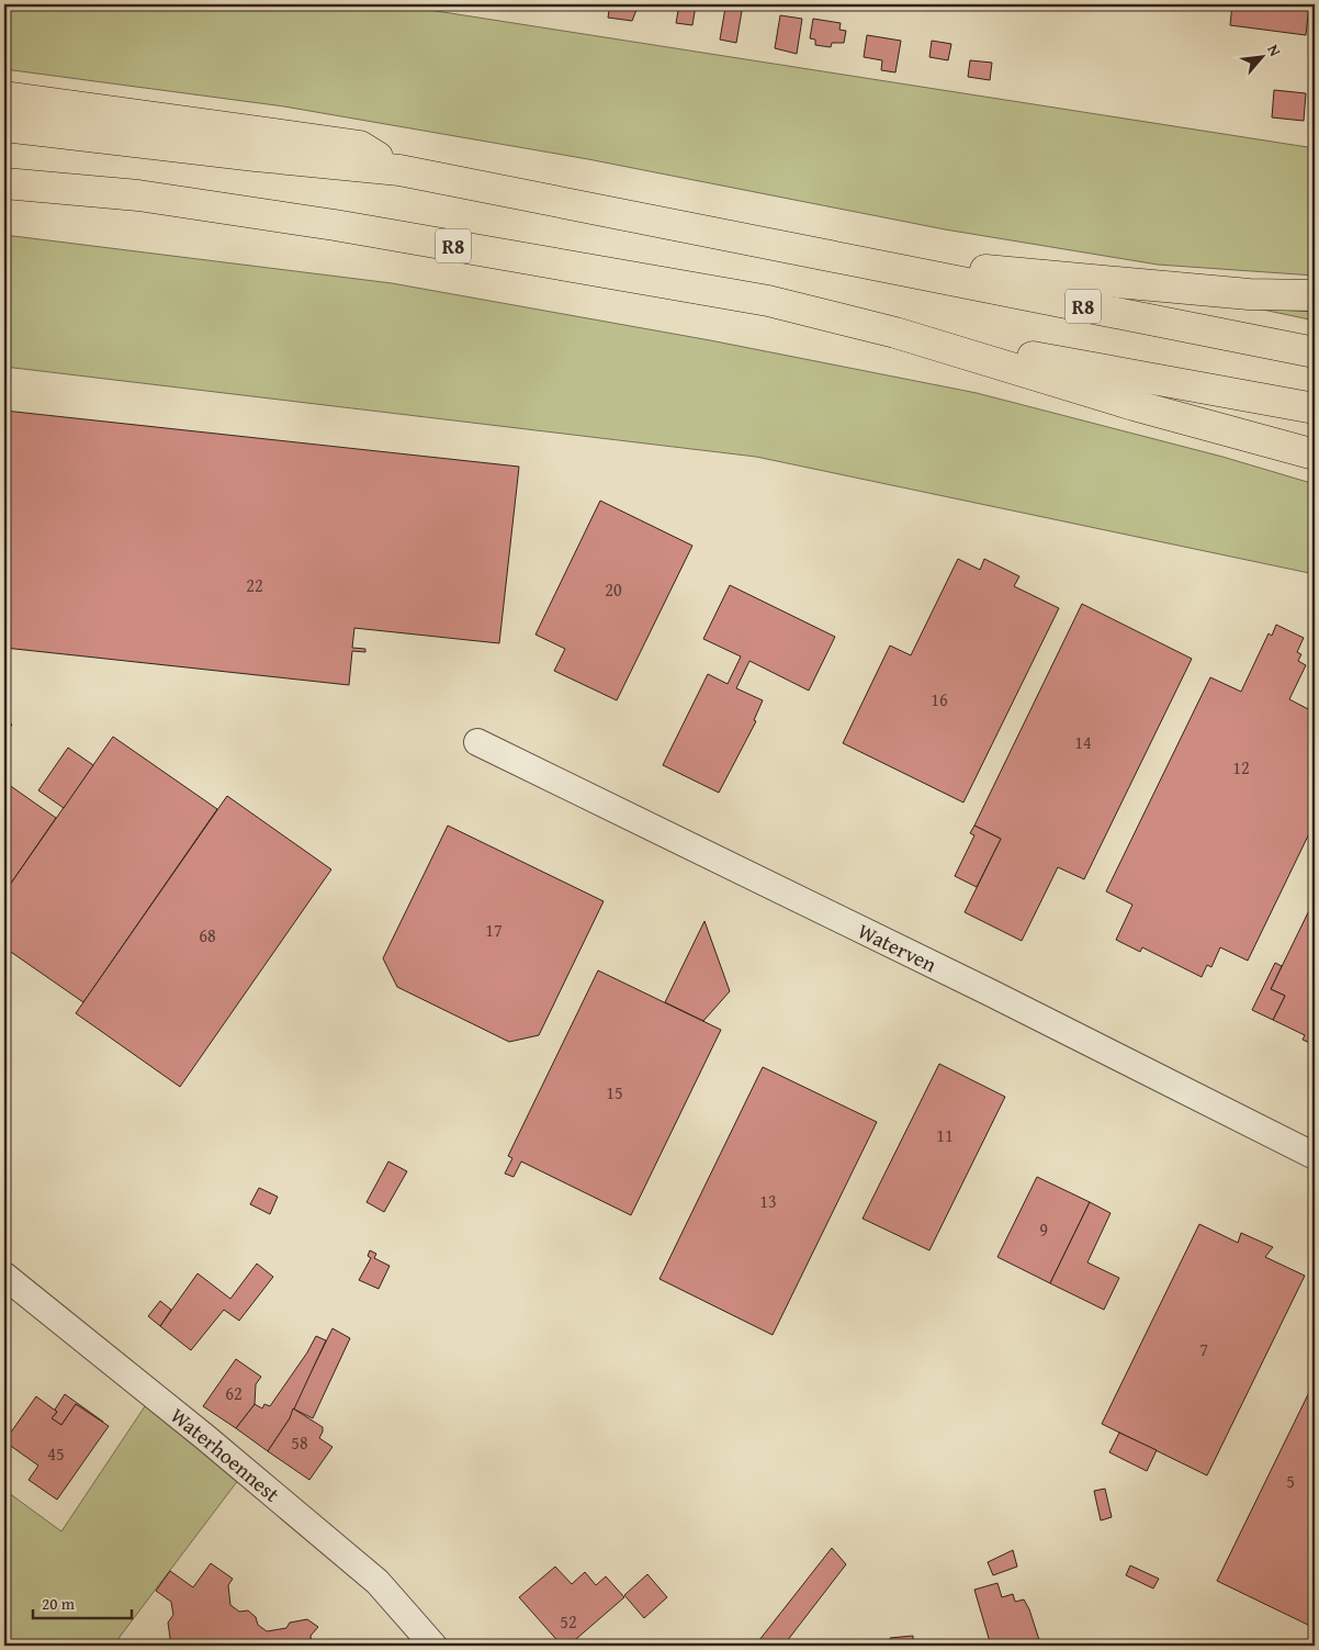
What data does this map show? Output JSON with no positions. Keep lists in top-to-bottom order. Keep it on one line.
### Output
{"streets":{"highway":["R8"],"street":["Waterven","Waterhoennest"]},"house_numbers":["22","20","16","14","12","17","68","15","11","13","9","7","62","58","45","5","52"],"scale_bar":"20 m","north":"top right"}
